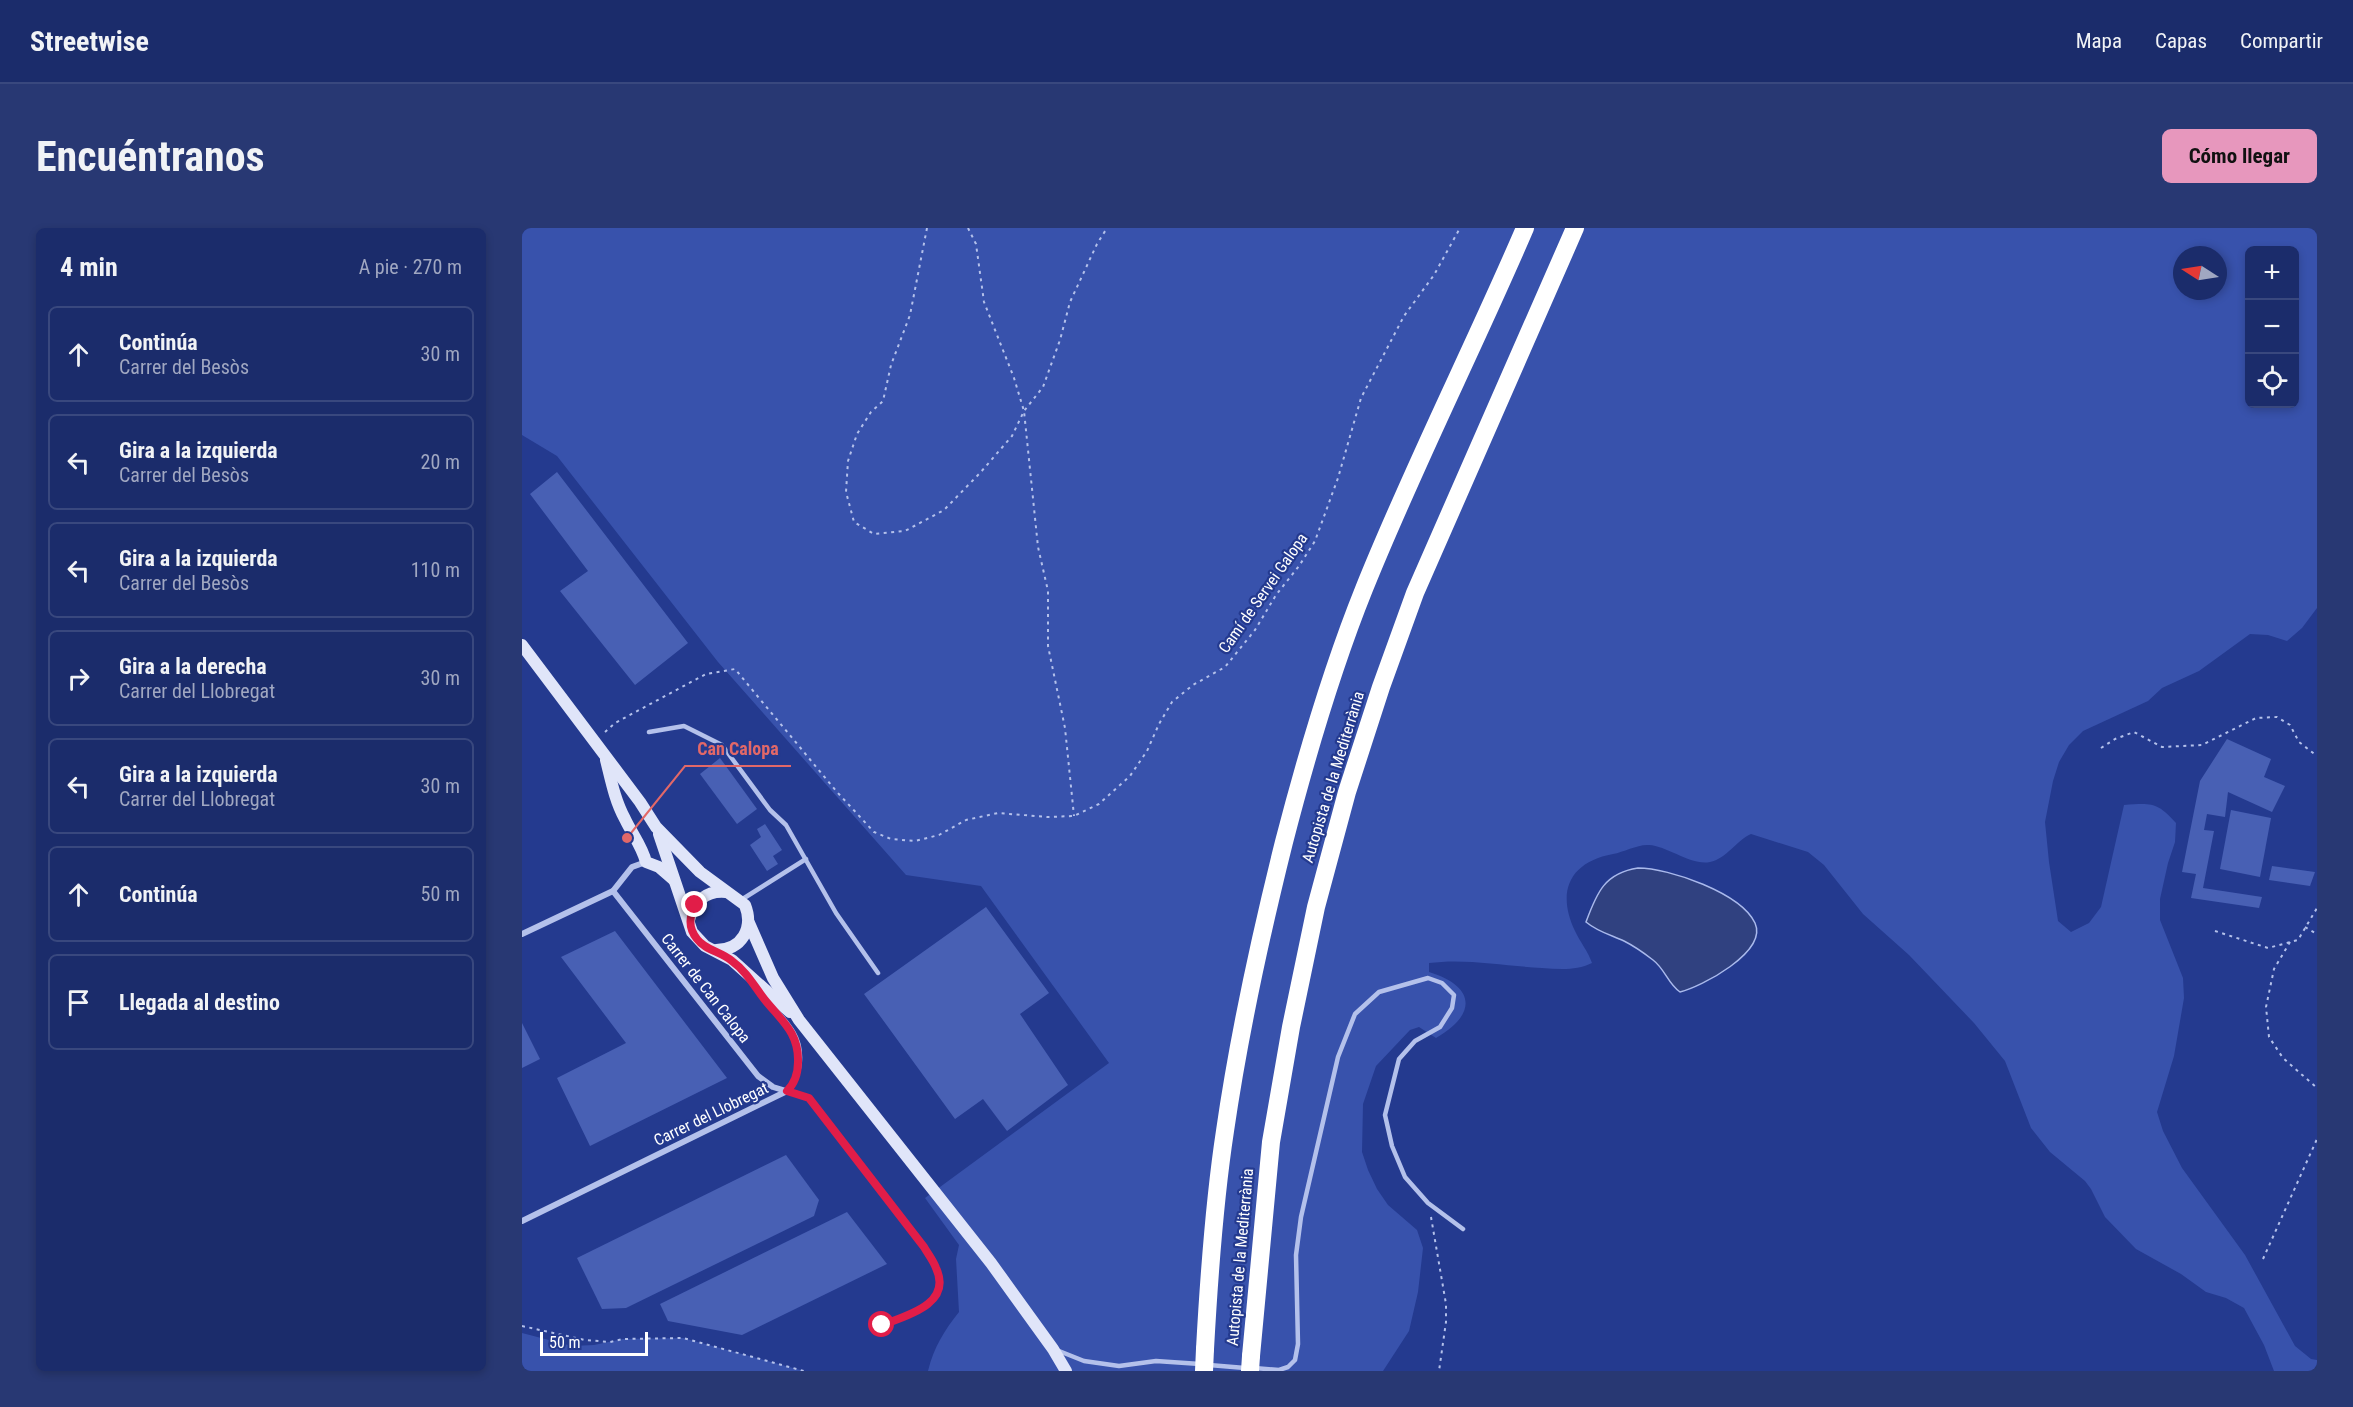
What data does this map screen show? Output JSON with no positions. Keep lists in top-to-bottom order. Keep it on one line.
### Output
{"streets":{"highway":["Autopista de la Mediterrània"],"street":["Carrer de Can Calopa","Carrer del Llobregat"],"path":["Camí de Servei Galopa"]},"crossings":[["Carrer de Can Calopa","Carrer del Llobregat"]],"places":["Can Calopa"],"scale_bar":"50 m","north":"left","page":{"header":"Streetwise","nav":["Mapa","Capas","Compartir"],"buttons":"Cómo llegar","title":"Encuéntranos","heading":["4 min","A pie · 270 m"],"map_buttons":["+","−"],"list":[["Continúa","Carrer del Besòs","30 m"],["Gira a la izquierda","Carrer del Besòs","20 m"],["Gira a la izquierda","Carrer del Besòs","110 m"],["Gira a la derecha","Carrer del Llobregat","30 m"],["Gira a la izquierda","Carrer del Llobregat","30 m"],["Continúa","50 m"],"Llegada al destino"],"scale":"50 m"}}
